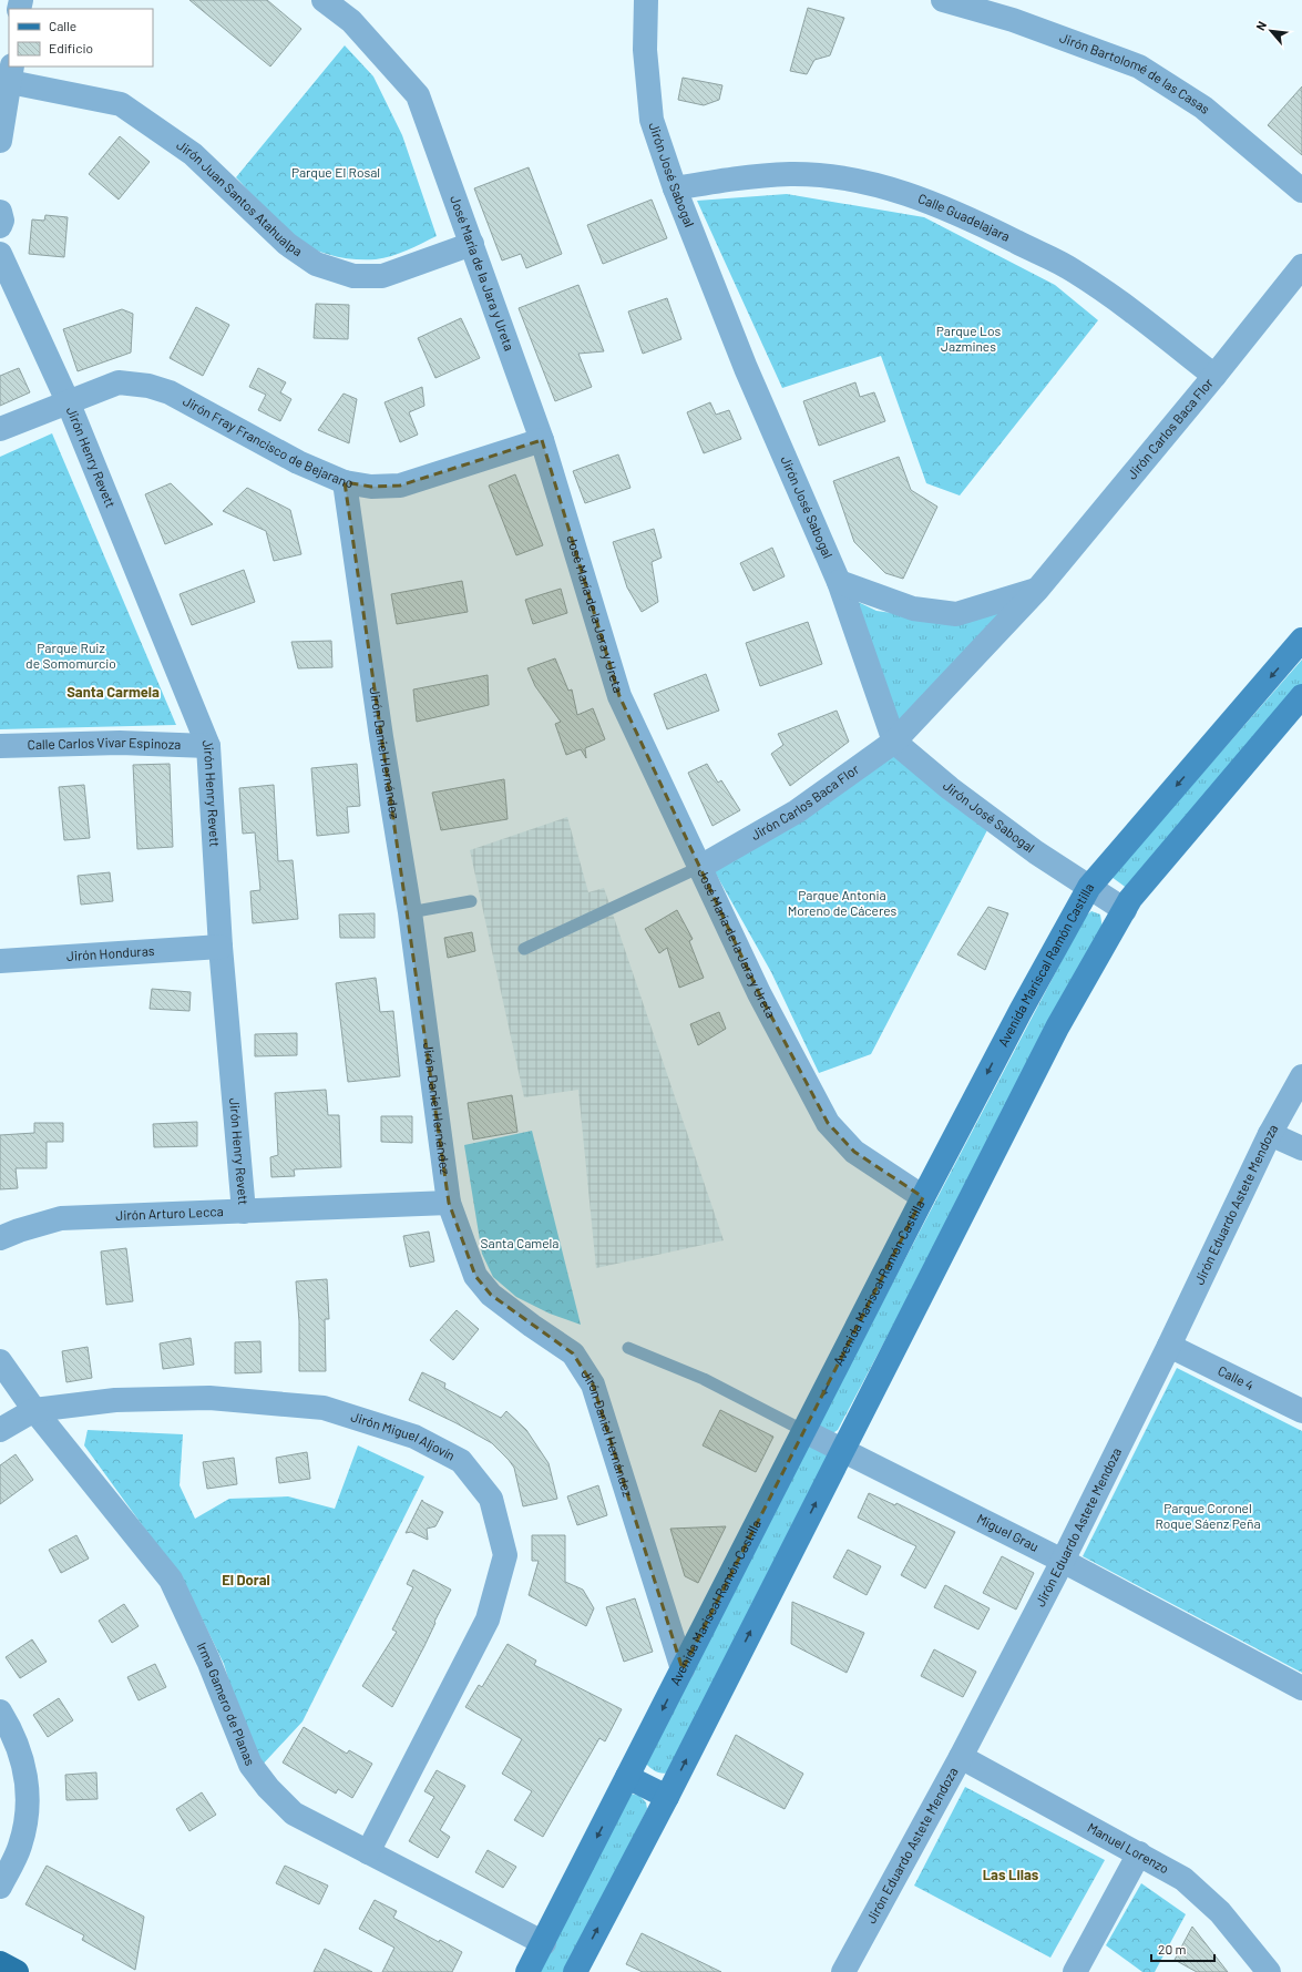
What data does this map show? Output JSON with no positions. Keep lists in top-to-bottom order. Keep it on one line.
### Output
{"streets":{"main road":["Avenida Mariscal Ramón Castilla"],"street":["Jirón Bartolomé de las Casas","Jirón José Sabogal","Jirón Juan Santos Atahualpa","Calle Guadelajara","José María de la Jara y Ureta","Jirón Carlos Baca Flor","Jirón Fray Francisco de Bejarano","Jirón Henry Revett","Calle Carlos Vivar Espinoza","Jirón Daniel Hernández","Jirón Honduras","Jirón Eduardo Astete Mendoza","Jirón Arturo Lecca","Calle 4","Jirón Miguel Aljovín","Miguel Grau","Irma Gamero de Planas","Manuel Lorenzo"]},"crossings":[["Jirón José Sabogal","Calle Guadelajara"],["Jirón José Sabogal","Jirón Carlos Baca Flor"],["Jirón José Sabogal","Avenida Mariscal Ramón Castilla"],["Jirón Juan Santos Atahualpa","José María de la Jara y Ureta"],["Calle Guadelajara","Jirón Carlos Baca Flor"],["José María de la Jara y Ureta","Jirón Carlos Baca Flor"],["José María de la Jara y Ureta","Jirón Fray Francisco de Bejarano"],["José María de la Jara y Ureta","Avenida Mariscal Ramón Castilla"],["Jirón Fray Francisco de Bejarano","Jirón Henry Revett"],["Jirón Fray Francisco de Bejarano","Jirón Daniel Hernández"],["Jirón Henry Revett","Calle Carlos Vivar Espinoza"],["Jirón Henry Revett","Jirón Honduras"],["Jirón Henry Revett","Jirón Arturo Lecca"],["Jirón Daniel Hernández","Avenida Mariscal Ramón Castilla"],["Jirón Daniel Hernández","Jirón Arturo Lecca"],["Avenida Mariscal Ramón Castilla","Miguel Grau"],["Avenida Mariscal Ramón Castilla","Irma Gamero de Planas"],["Jirón Eduardo Astete Mendoza","Calle 4"],["Jirón Eduardo Astete Mendoza","Miguel Grau"],["Jirón Eduardo Astete Mendoza","Manuel Lorenzo"],["Jirón Miguel Aljovín","Irma Gamero de Planas"]],"districts":["Santa Carmela","El Doral","Las Lilas"],"parks":["Parque El Rosal","Parque Los Jazmines","Parque Ruiz de Somomurcio","Parque Antonia Moreno de Cáceres","Santa Camela","Parque Coronel Roque Sáenz Peña"],"legend":["Calle","Edificio"],"scale_bar":"20 m","north":"top left"}
